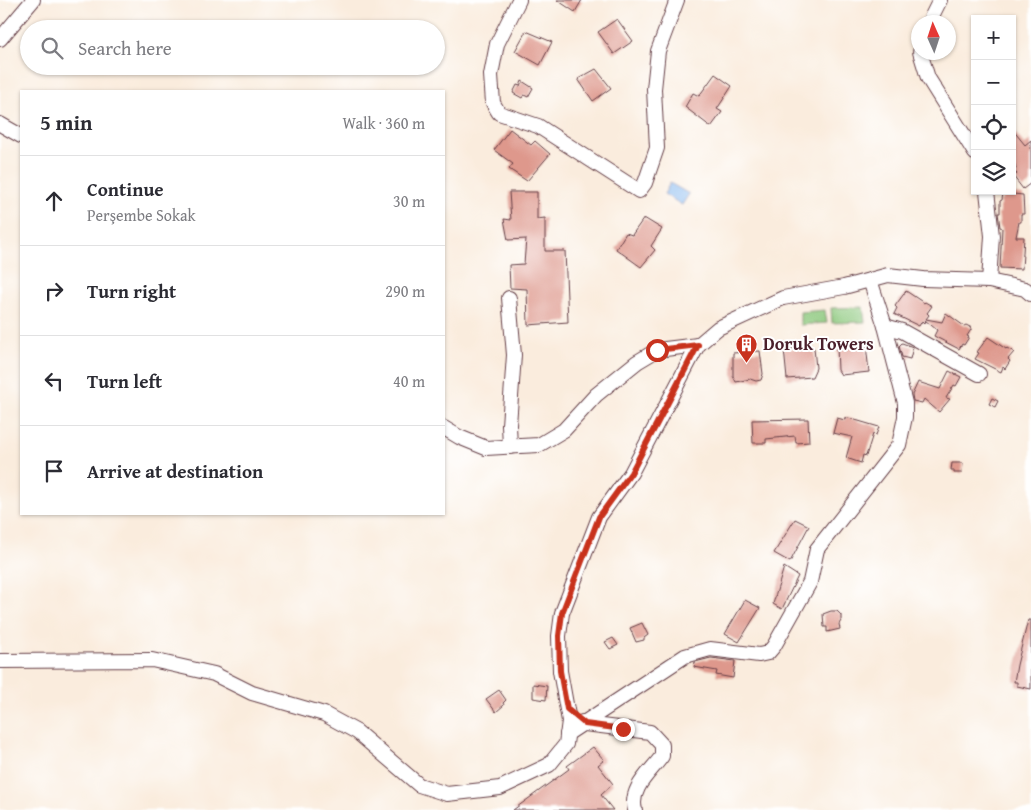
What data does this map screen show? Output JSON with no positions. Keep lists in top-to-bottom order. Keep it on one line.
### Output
{"places":{"building":["Doruk Towers"]},"north":"top","page":{"map_buttons":["+","−"],"search":"Search here","heading":["5 min","Walk · 360 m"],"list":[["Continue","Perşembe Sokak","30 m"],["Turn right","290 m"],["Turn left","40 m"],"Arrive at destination"]}}
